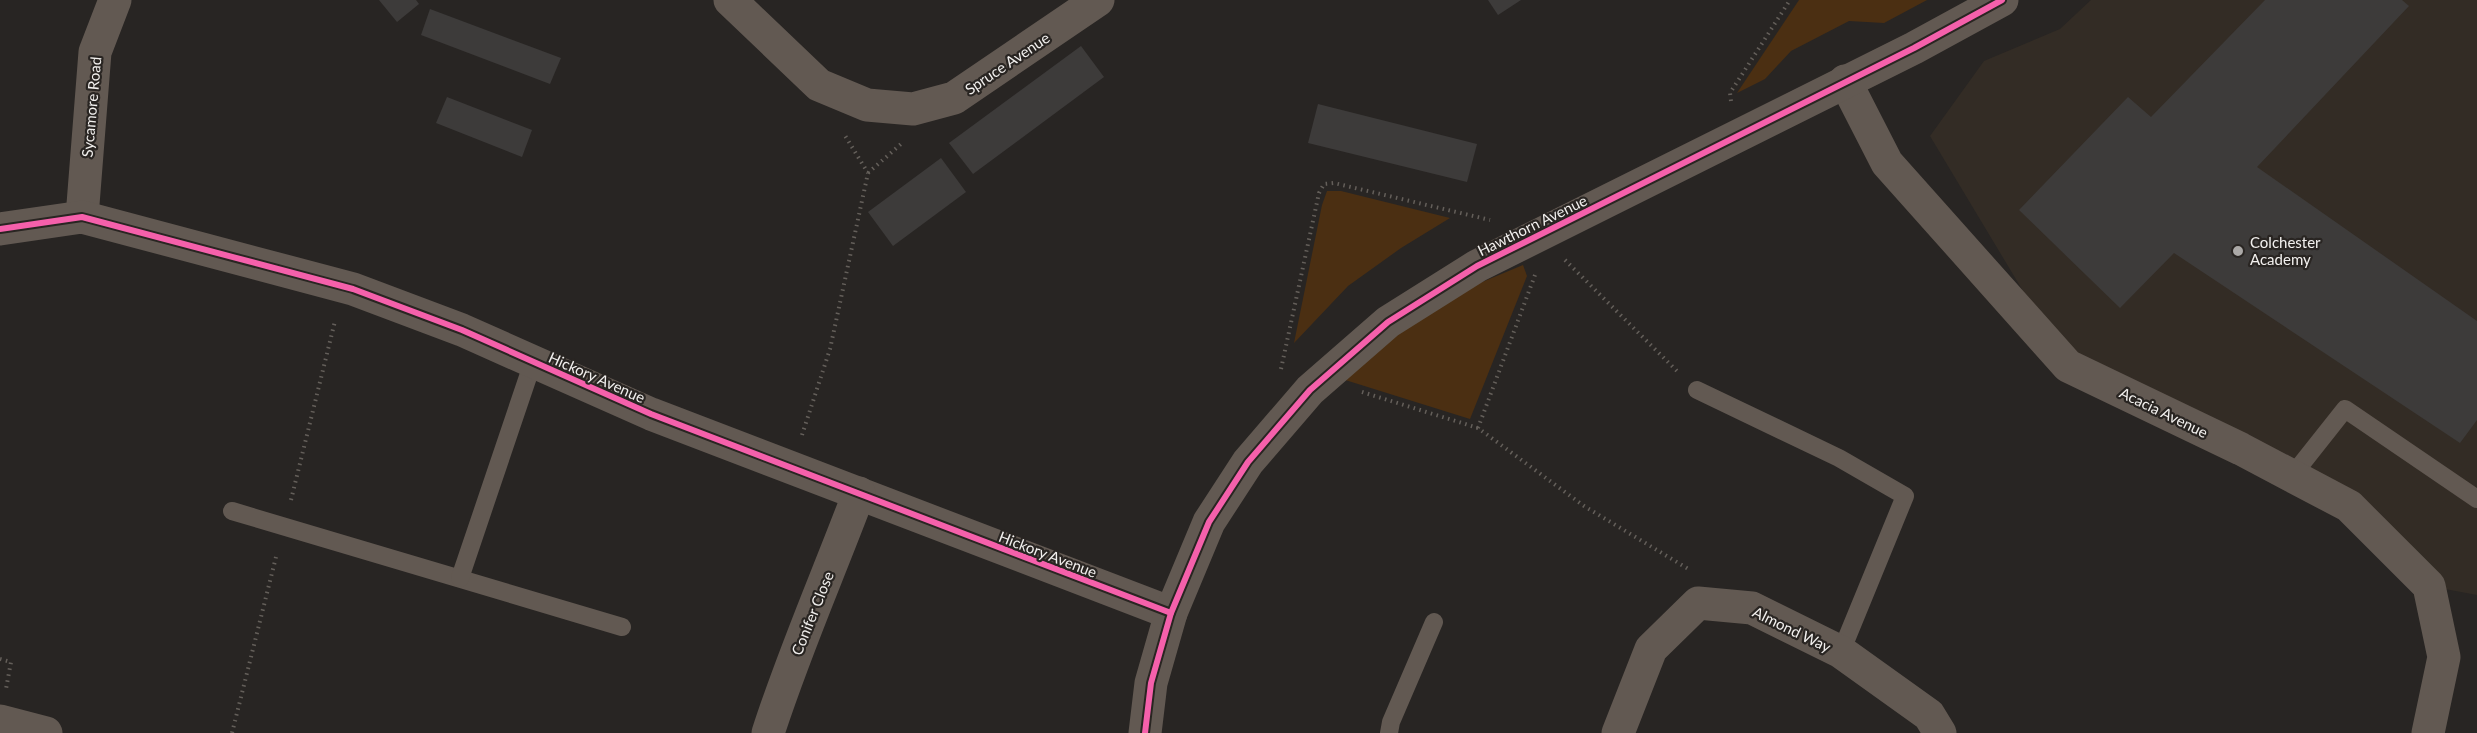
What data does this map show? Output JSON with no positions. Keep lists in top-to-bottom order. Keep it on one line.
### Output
{"streets":{"street":["Spruce Avenue","Sycamore Road","Hawthorn Avenue","Hickory Avenue","Acacia Avenue","Conifer Close","Almond Way"]},"crossings":[["Sycamore Road","Hickory Avenue"],["Hawthorn Avenue","Hickory Avenue"],["Hawthorn Avenue","Acacia Avenue"],["Hickory Avenue","Conifer Close"]],"places":["Colchester Academy"]}
